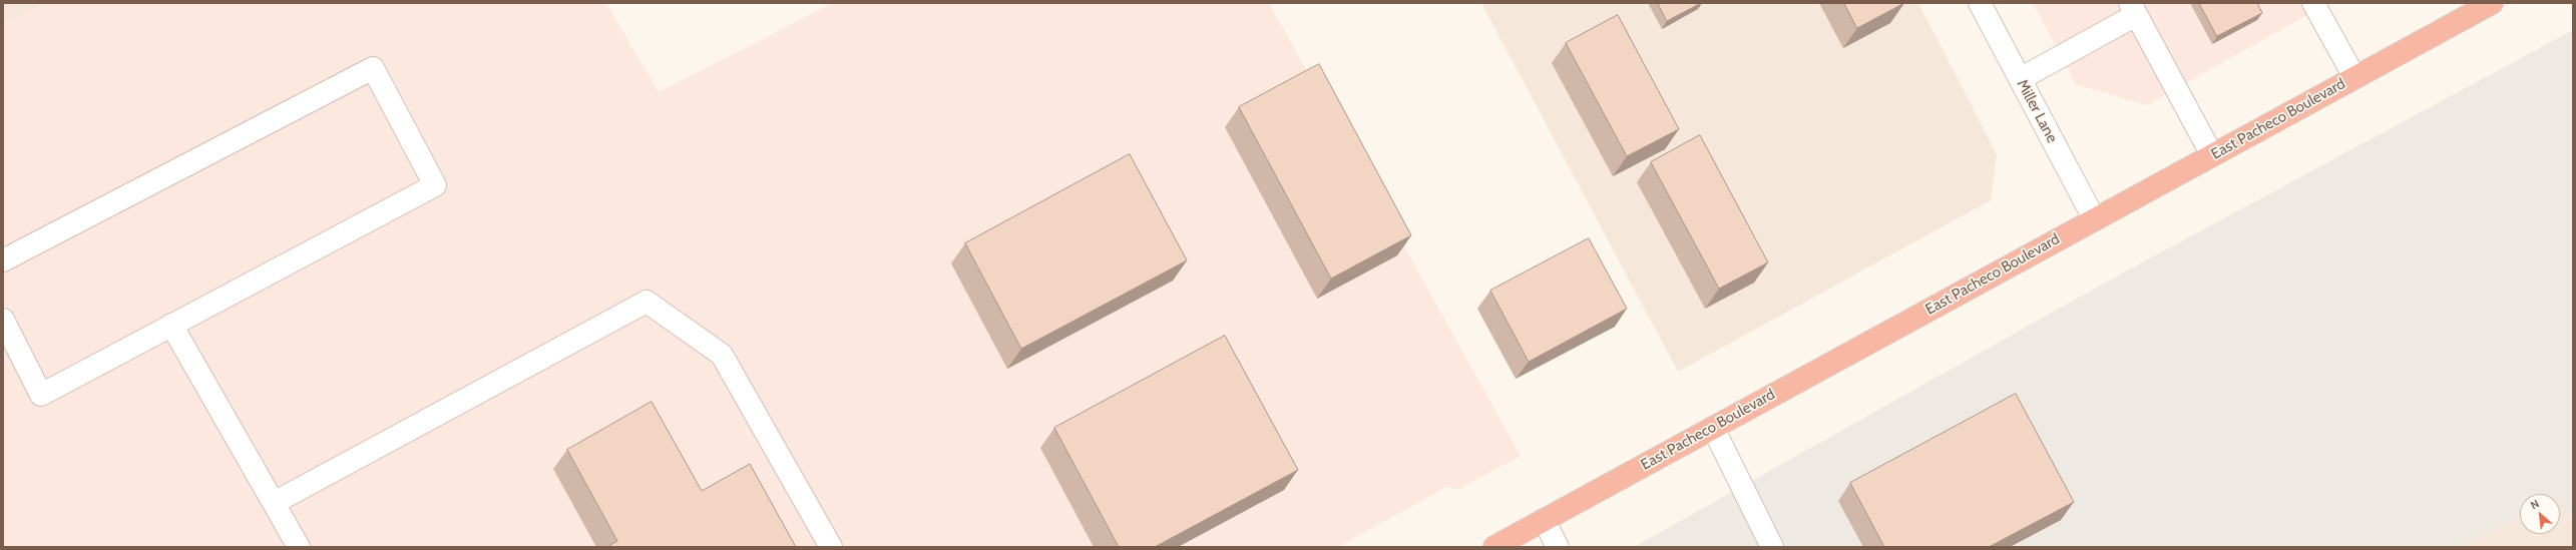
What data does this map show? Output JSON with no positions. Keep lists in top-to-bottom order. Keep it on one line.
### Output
{"streets":{"highway":["East Pacheco Boulevard"],"street":["Miller Lane"]},"crossings":[["Miller Lane","East Pacheco Boulevard"]],"north":"top left"}
